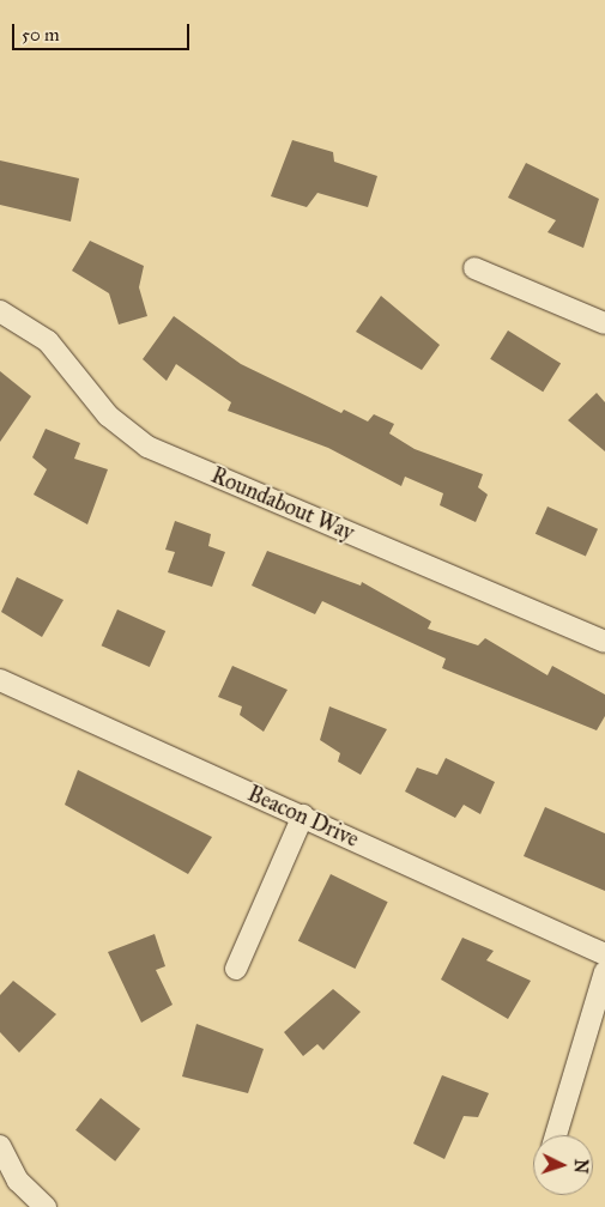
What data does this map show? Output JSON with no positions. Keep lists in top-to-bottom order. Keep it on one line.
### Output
{"streets":{"street":["Roundabout Way","Beacon Drive"]},"scale_bar":"50 m","north":"right"}
